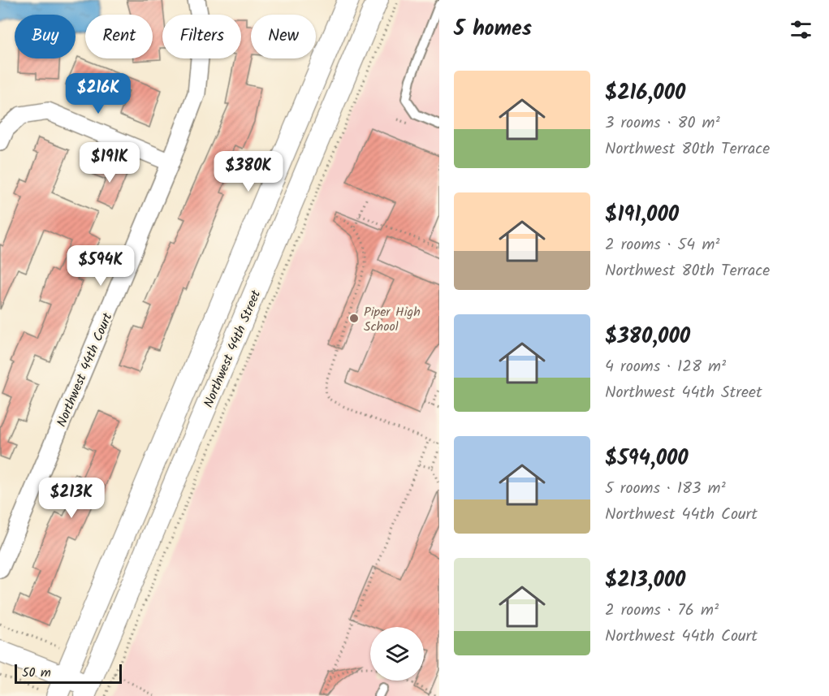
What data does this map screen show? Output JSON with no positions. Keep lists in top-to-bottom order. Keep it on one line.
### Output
{"streets":{"street":["Northwest 44th Street","Northwest 44th Court"]},"places":["Piper High School"],"scale_bar":"50 m","page":{"heading":"5 homes","chip":["Buy","Rent","Filters","New"],"list":[{"name":"$216,000","note":"3 rooms · 80 m² · Northwest 80th Terrace"},{"name":"$191,000","note":"2 rooms · 54 m² · Northwest 80th Terrace"},{"name":"$380,000","note":"4 rooms · 128 m² · Northwest 44th Street"},{"name":"$594,000","note":"5 rooms · 183 m² · Northwest 44th Court"},{"name":"$213,000","note":"2 rooms · 76 m² · Northwest 44th Court"}],"price":["$216K","$191K","$380K","$594K","$213K"],"scale":"50 m"}}
